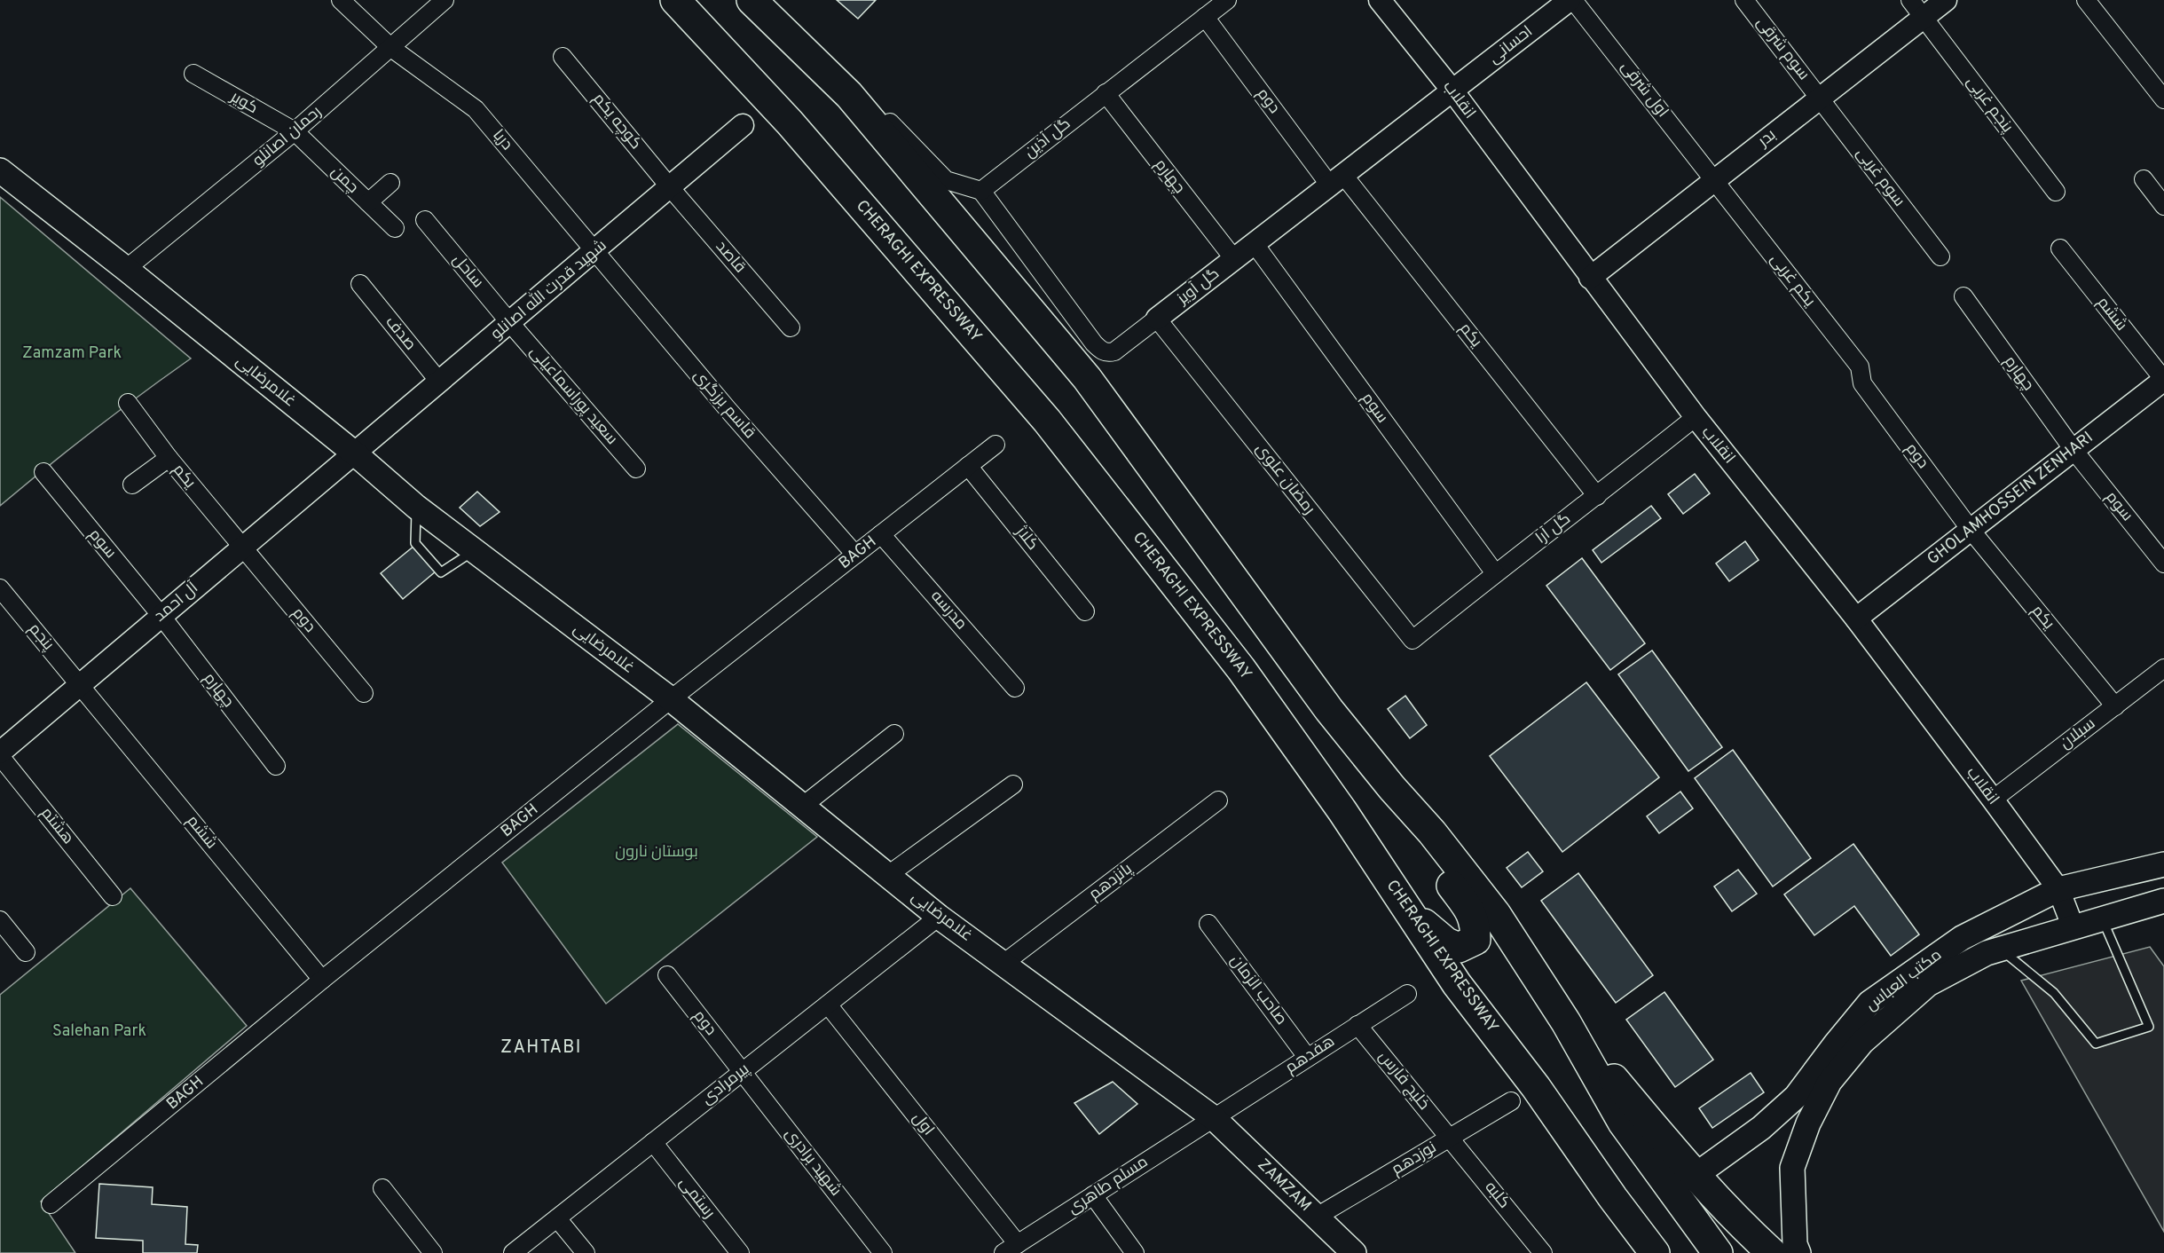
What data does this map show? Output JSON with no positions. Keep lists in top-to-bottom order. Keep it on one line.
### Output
{"streets":{"highway":["CHERAGHI EXPRESSWAY"],"main road":["غلامرضایی","مکتب العباس","ZAMZAM"],"street":["احسانی","سوم شرقی","اول شرقی","انقلاب","دوم","کویر","پنجم غربی","کوچه یکم","رحمان اصانلو","گل آذین","بدر","دریا","چهارم","سوم غربی","چمن","قاصد","ساحل","یکم غربی","گل آویز","شهید قدرت الله اصانلو","ششم","صدف","یکم","سعید پوراسماعیلی","قاسم برزگری","سوم","رمضان علوی","GHOLAMHOSSEIN ZENHARI","گل آرا","کلاژ","BAGH","آل احمد","مدرسه","پنجم","سبلان","هشتم","پانزدهم","صاحب الزمان","هفدهم","خلیج فارس","پیرمرادی","اول","نوزدهم","شهید برادری","مسلم طاهری","کلبه","رستمی"]},"crossings":[["احسانی","اول شرقی"],["احسانی","انقلاب"],["احسانی","گل آویز"],["سوم شرقی","بدر"],["سوم شرقی","سوم غربی"],["اول شرقی","بدر"],["اول شرقی","یکم غربی"],["انقلاب","بدر"],["انقلاب","گل آویز"],["انقلاب","GHOLAMHOSSEIN ZENHARI"],["انقلاب","گل آرا"],["انقلاب","سبلان"],["انقلاب","مکتب العباس"],["دوم","گل آذین"],["دوم","یکم غربی"],["دوم","گل آویز"],["دوم","یکم"],["دوم","GHOLAMHOSSEIN ZENHARI"],["دوم","آل احمد"],["دوم","پیرمرادی"],["دوم","شهید برادری"],["کویر","رحمان اصانلو"],["کویر","چمن"],["پنجم غربی","بدر"],["کوچه یکم","قاصد"],["کوچه یکم","شهید قدرت الله اصانلو"],["رحمان اصانلو","دریا"],["رحمان اصانلو","چمن"],["رحمان اصانلو","غلامرضایی"],["گل آذین","چهارم"],["گل آذین","گل آویز"],["بدر","سوم غربی"],["بدر","یکم غربی"],["دریا","شهید قدرت الله اصانلو"],["دریا","قاسم برزگری"],["چهارم","گل آویز"],["چهارم","سوم"],["چهارم","GHOLAMHOSSEIN ZENHARI"],["چهارم","آل احمد"],["قاصد","شهید قدرت الله اصانلو"],["ساحل","شهید قدرت الله اصانلو"],["ساحل","سعید پوراسماعیلی"],["گل آویز","یکم"],["گل آویز","سوم"],["گل آویز","رمضان علوی"],["شهید قدرت الله اصانلو","صدف"],["شهید قدرت الله اصانلو","غلامرضایی"],["شهید قدرت الله اصانلو","سعید پوراسماعیلی"],["شهید قدرت الله اصانلو","قاسم برزگری"],["شهید قدرت الله اصانلو","آل احمد"],["ششم","GHOLAMHOSSEIN ZENHARI"],["ششم","BAGH"],["ششم","آل احمد"],["ششم","پنجم"],["یکم","GHOLAMHOSSEIN ZENHARI"],["یکم","گل آرا"],["یکم","آل احمد"],["یکم","سبلان"],["غلامرضایی","BAGH"],["غلامرضایی","آل احمد"],["غلامرضایی","پانزدهم"],["غلامرضایی","هفدهم"],["غلامرضایی","پیرمرادی"],["غلامرضایی","مسلم طاهری"],["غلامرضایی","ZAMZAM"],["قاسم برزگری","BAGH"],["سوم","GHOLAMHOSSEIN ZENHARI"],["سوم","گل آرا"],["سوم","آل احمد"],["رمضان علوی","گل آرا"],["کلاژ","BAGH"],["BAGH","مدرسه"],["آل احمد","پنجم"],["آل احمد","هشتم"],["صاحب الزمان","هفدهم"],["هفدهم","خلیج فارس"],["هفدهم","مسلم طاهری"],["هفدهم","ZAMZAM"],["خلیج فارس","نوزدهم"],["خلیج فارس","کلبه"],["پیرمرادی","اول"],["پیرمرادی","شهید برادری"],["پیرمرادی","رستمی"],["اول","مسلم طاهری"],["نوزدهم","ZAMZAM"],["نوزدهم","کلبه"],["مسلم طاهری","ZAMZAM"]],"districts":["ZAHTABI"],"parks":["Zamzam Park","بوستان نارون","Salehan Park"]}
